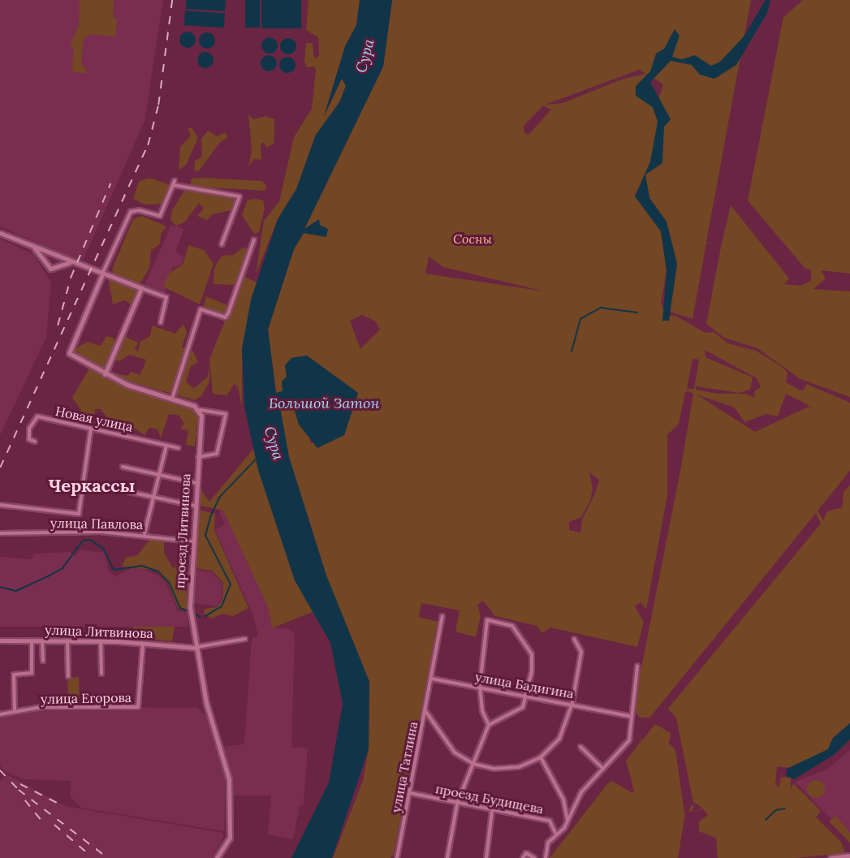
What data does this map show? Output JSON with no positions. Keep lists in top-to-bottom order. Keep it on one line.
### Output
{"streets":{"main road":["проезд Литвинова","улица Литвинова"],"street":["Новая улица","улица Павлова","улица Бадигина","улица Егорова","улица Татлина","проезд Будищева"]},"crossings":[["улица Павлова","проезд Литвинова"],["проезд Литвинова","улица Литвинова"],["улица Литвинова","улица Егорова"],["улица Бадигина","улица Татлина"],["улица Татлина","проезд Будищева"]],"districts":["Черкассы"],"water":["Сура","Большой Затон"],"parks":["Сосны"]}
